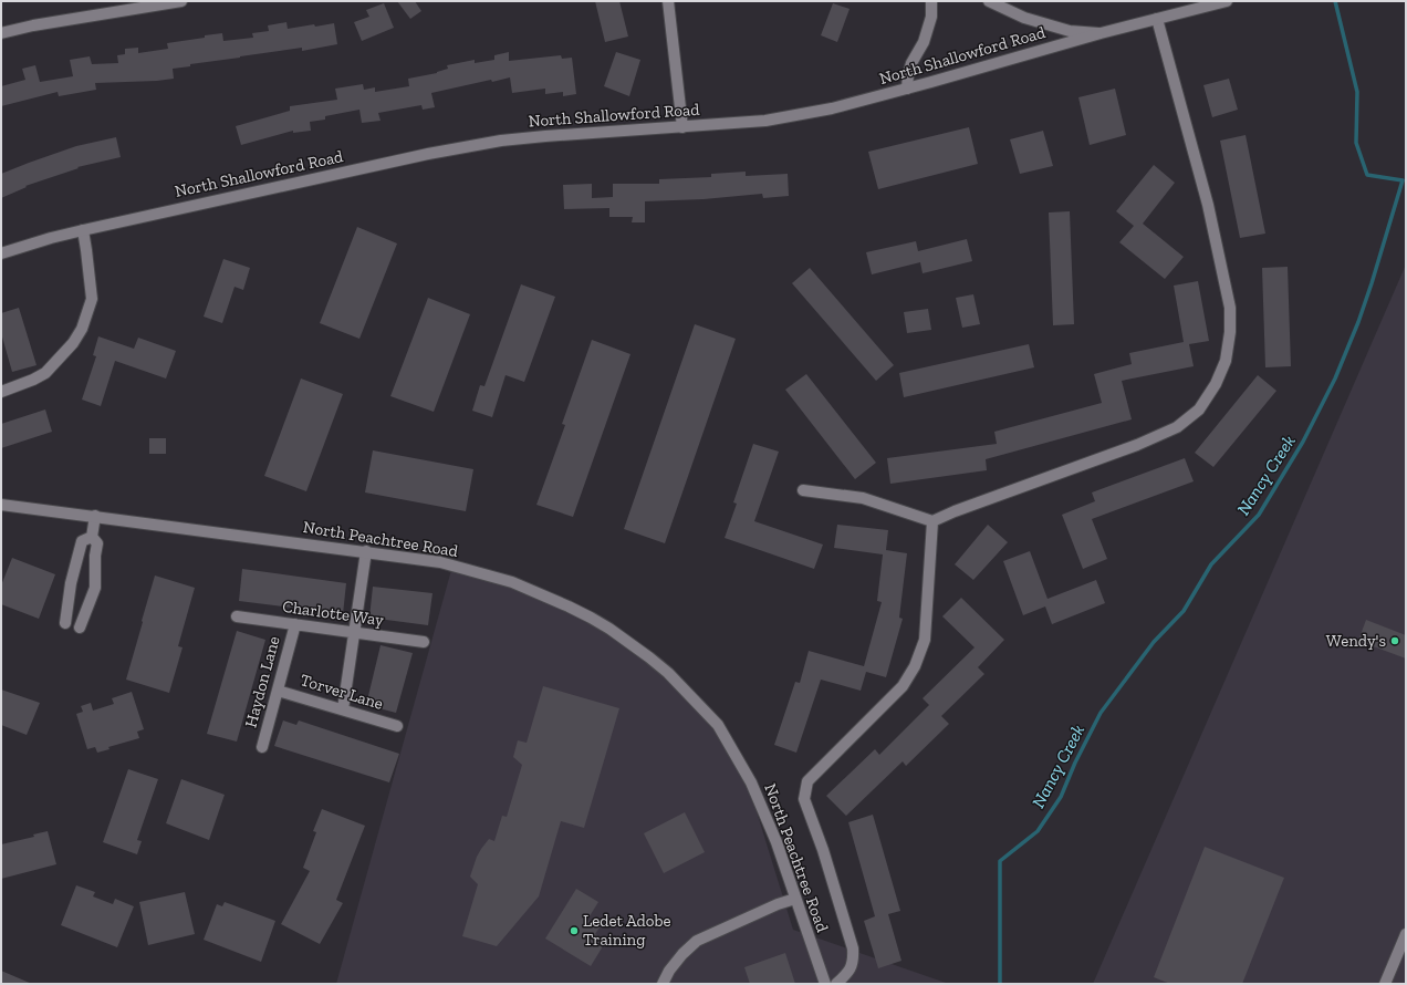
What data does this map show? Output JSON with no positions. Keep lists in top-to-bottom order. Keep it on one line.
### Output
{"streets":{"street":["North Shallowford Road","North Peachtree Road","Charlotte Way","Haydon Lane","Torver Lane"]},"crossings":[["Charlotte Way","Haydon Lane"],["Haydon Lane","Torver Lane"]],"water":["Nancy Creek"],"places":["Wendy's","Ledet Adobe Training"]}
